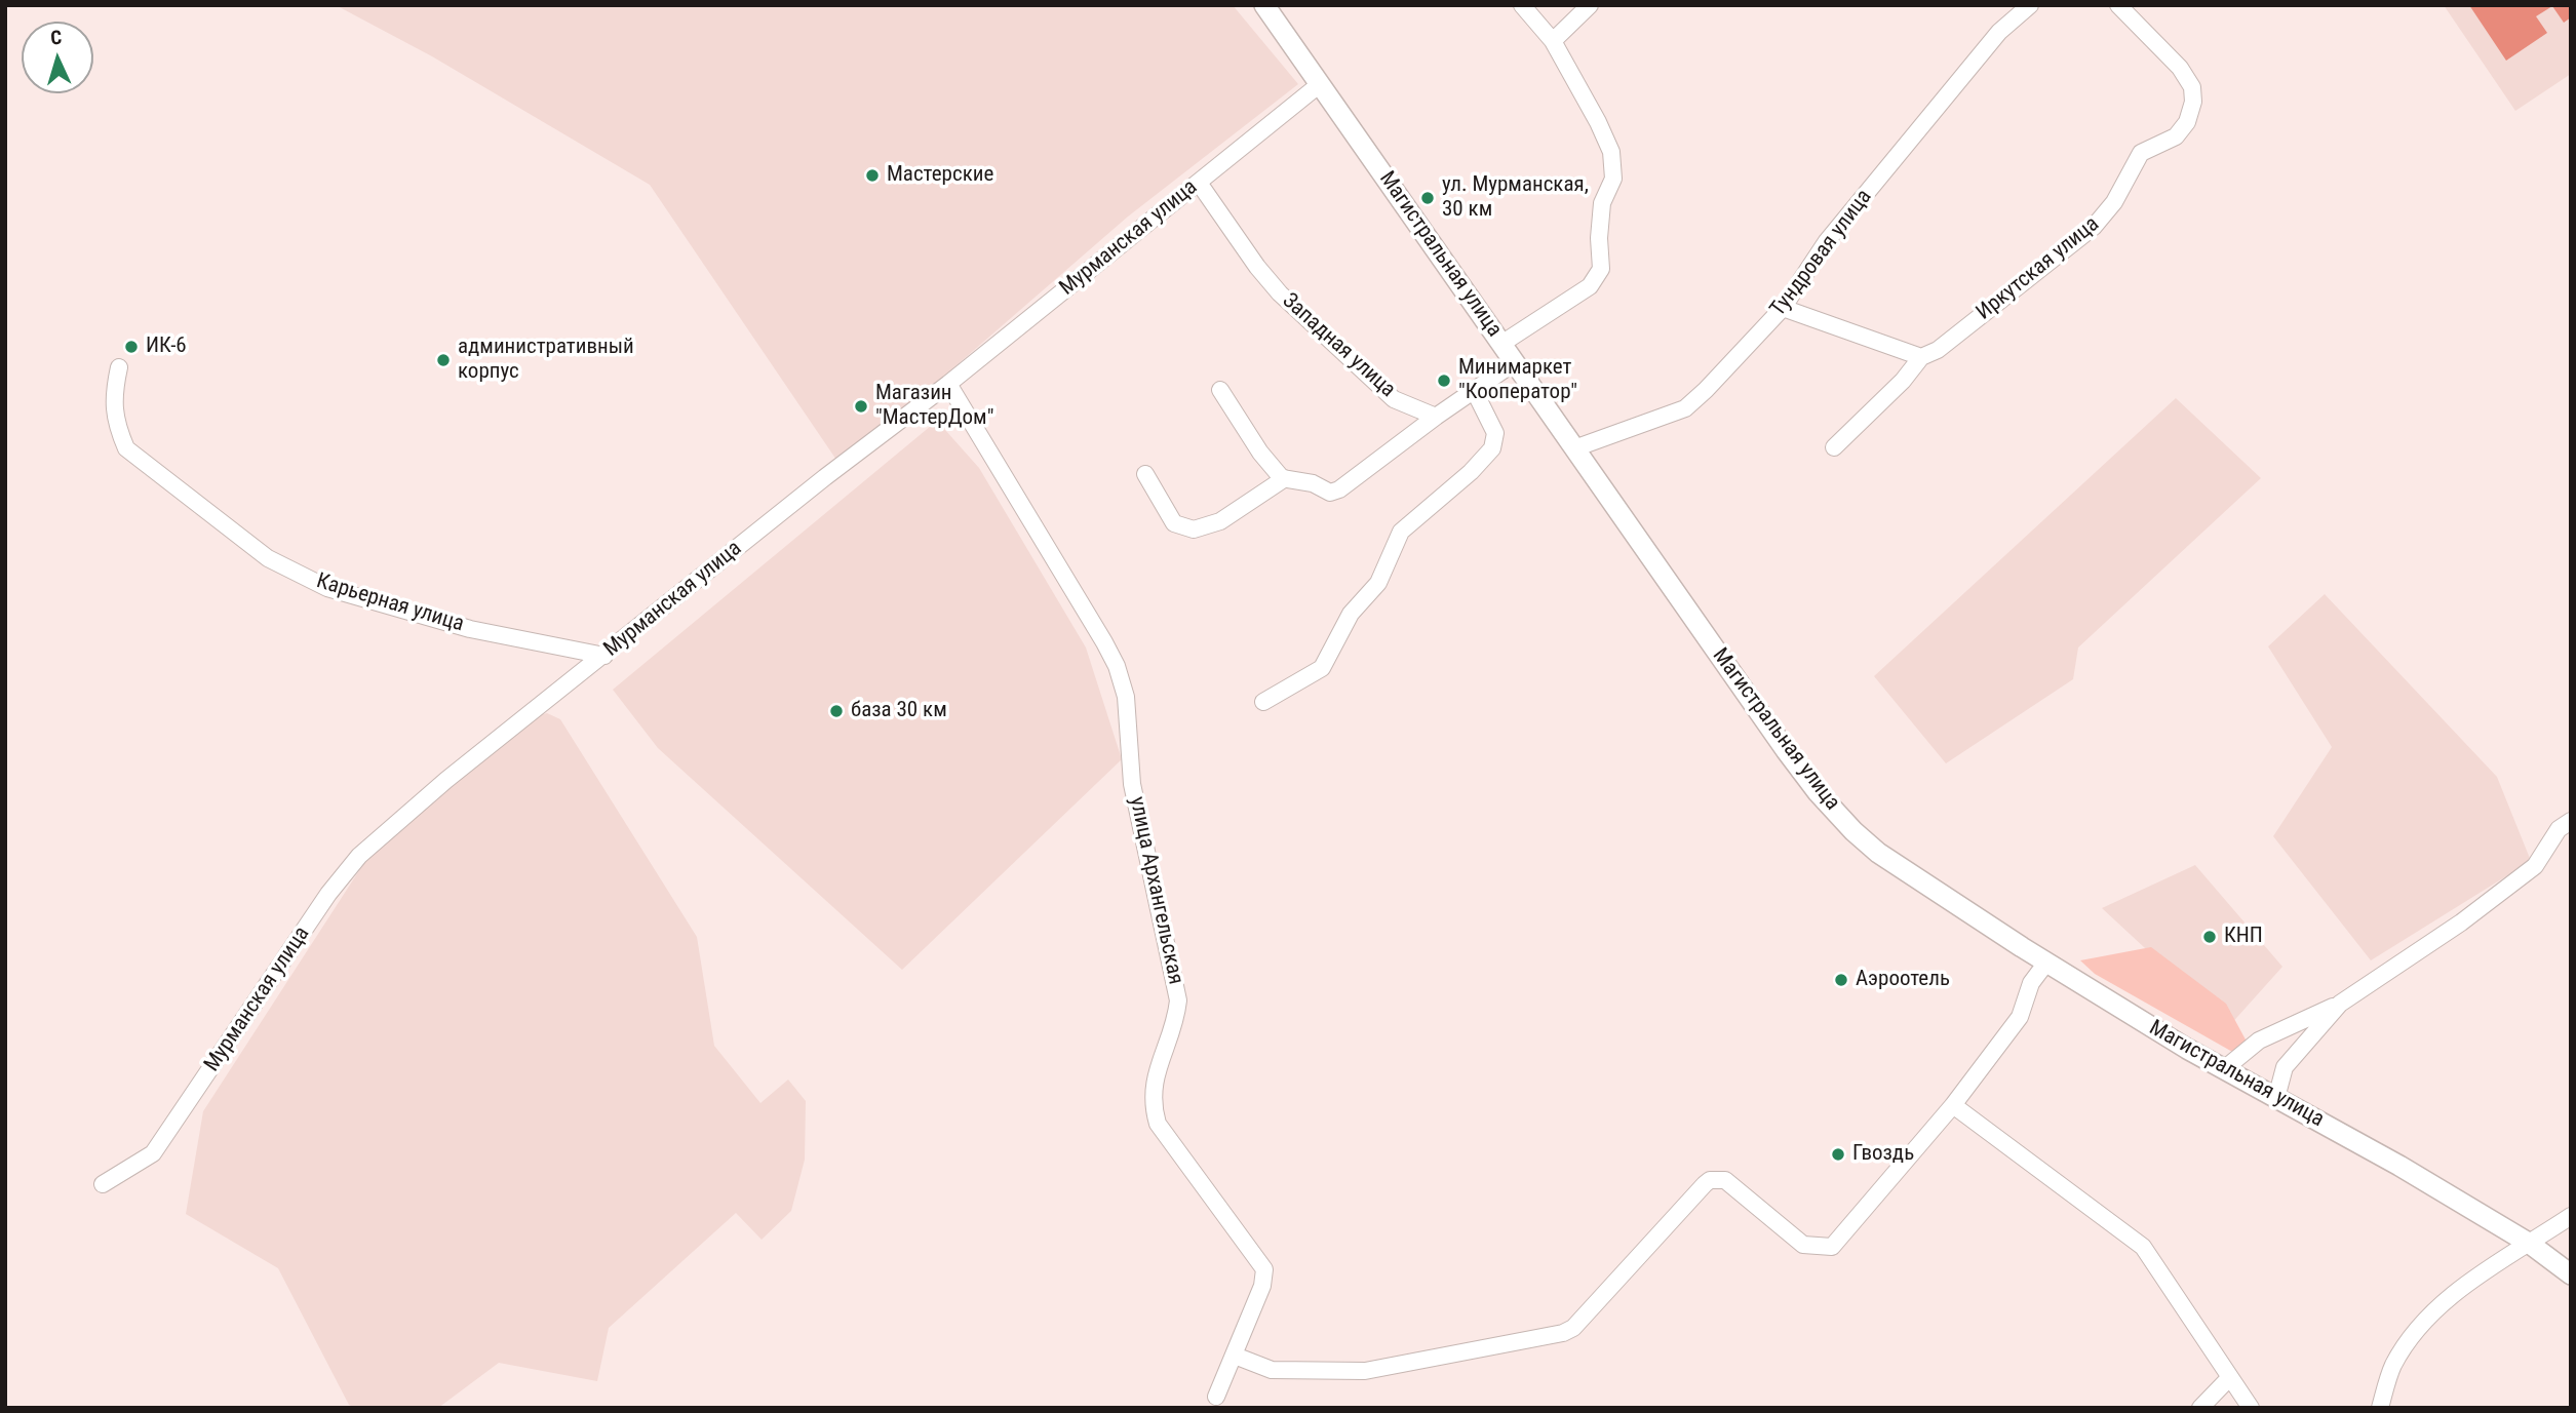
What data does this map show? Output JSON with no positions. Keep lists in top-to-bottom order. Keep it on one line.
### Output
{"streets":{"main road":["Магистральная улица"],"street":["Мурманская улица","Тундровая улица","Иркутская улица","Западная улица","Карьерная улица","улица Архангельская"]},"crossings":[["Мурманская улица","Магистральная улица"],["Мурманская улица","Западная улица"],["Мурманская улица","Карьерная улица"],["Мурманская улица","улица Архангельская"],["Тундровая улица","Магистральная улица"]],"places":["Мастерские","ул. Мурманская, 30 км","ИК-6","административный корпус","Минимаркет \"Кооператор\"","Магазин \"МастерДом\"","база 30 км","КНП","Аэроотель","Гвоздь"],"north":"top"}
